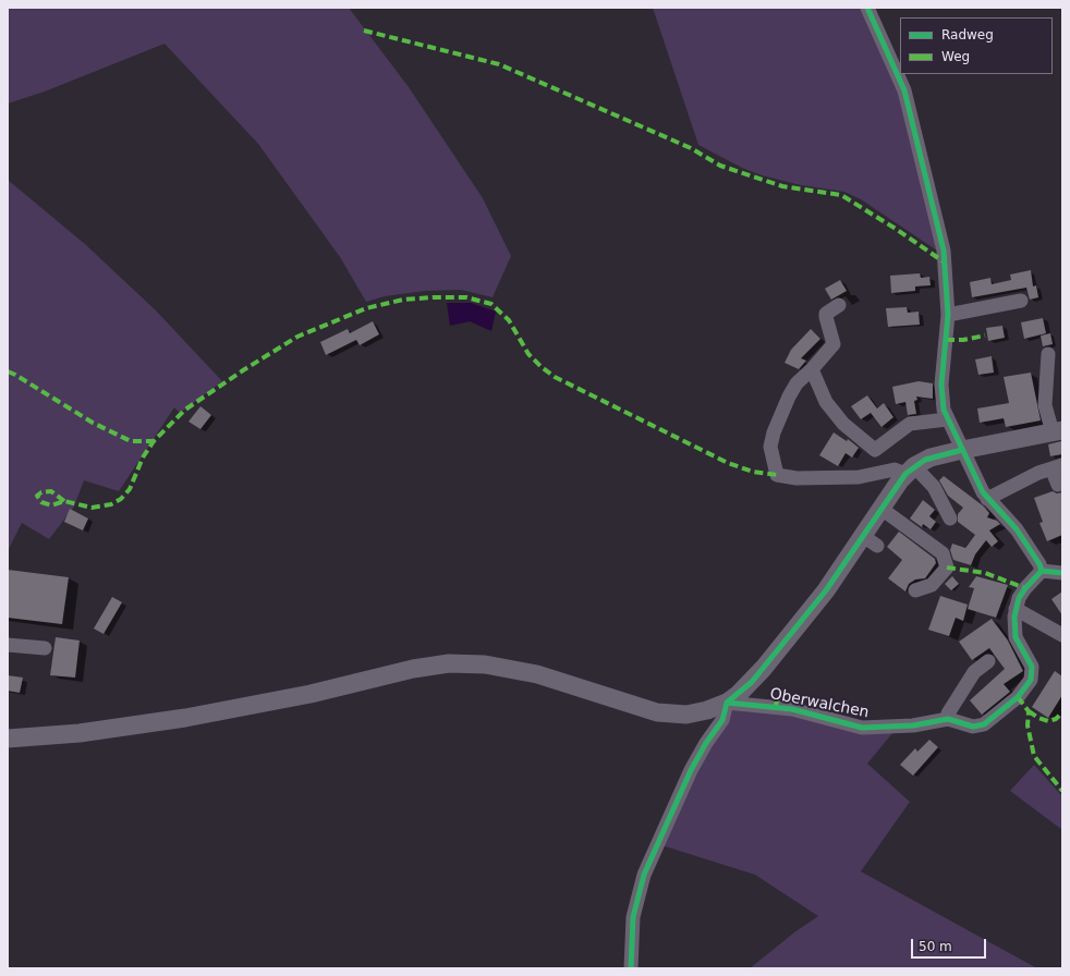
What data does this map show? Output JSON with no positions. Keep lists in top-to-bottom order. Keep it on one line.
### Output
{"streets":{"street":["Oberwalchen"]},"legend":["Radweg","Weg"],"scale_bar":"50 m"}
